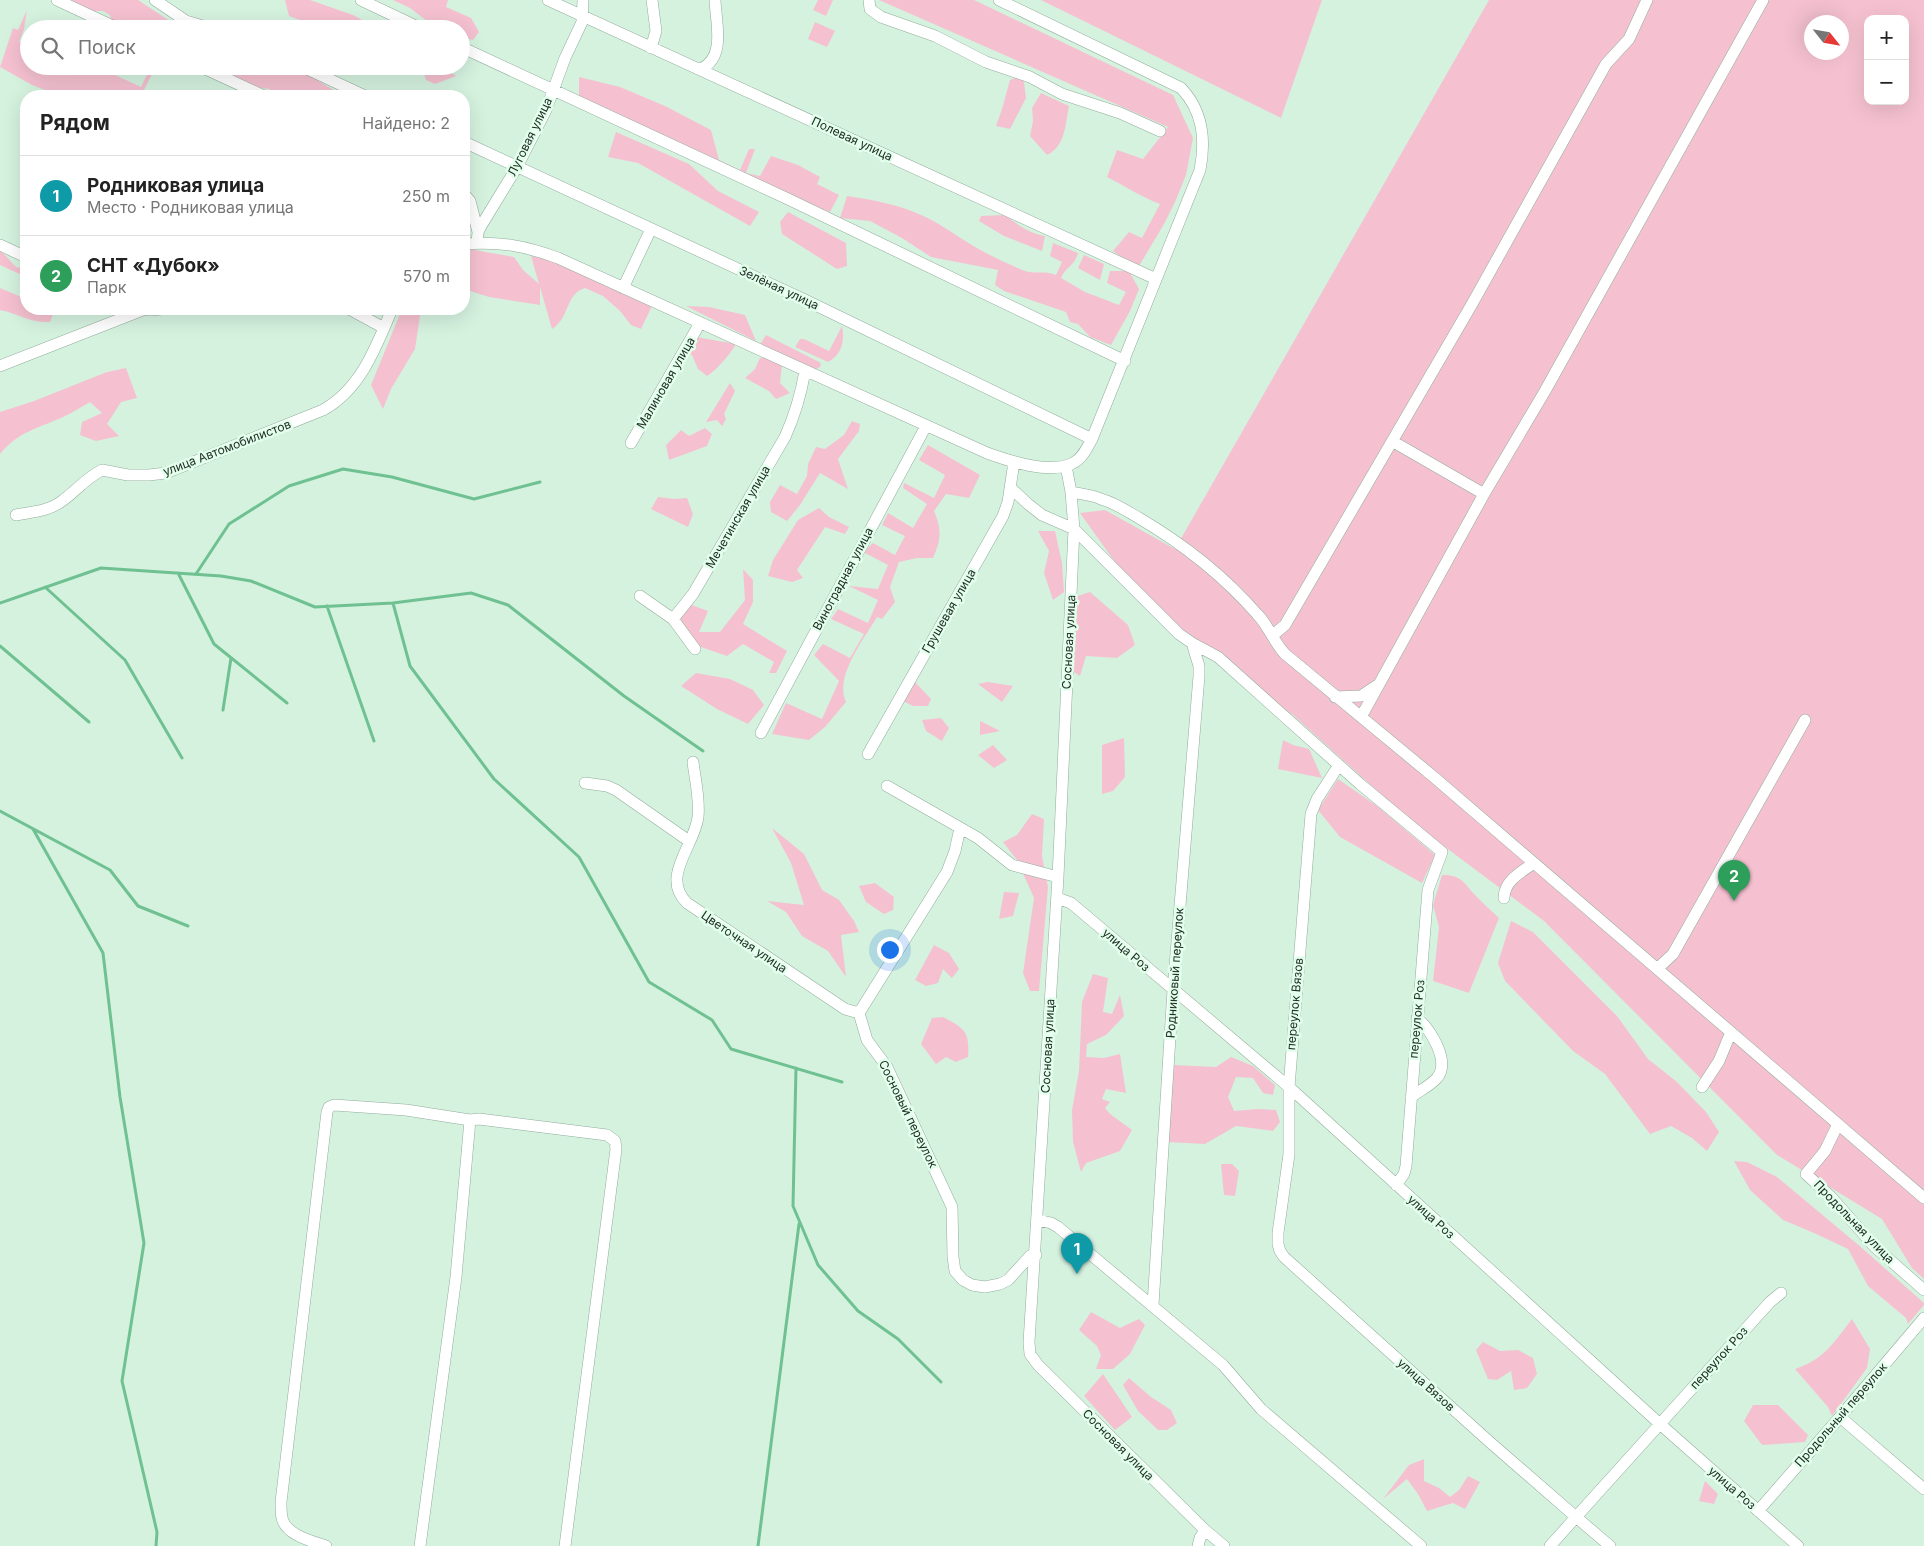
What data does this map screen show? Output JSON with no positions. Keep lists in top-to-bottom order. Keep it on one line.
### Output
{"streets":{"street":["Луговая улица","Полевая улица","Зелёная улица","Малиновая улица","улица Автомобилистов","Мечетинская улица","Виноградная улица","Грушевая улица","Сосновая улица","Цветочная улица","улица Роз","Родниковый переулок","переулок Вязов","переулок Роз","Сосновый переулок","Продольная улица","улица Вязов","Продольный переулок"]},"crossings":[["Луговая улица","Полевая улица"],["Луговая улица","Зелёная улица"],["Сосновая улица","улица Роз"],["Сосновая улица","Сосновый переулок"],["Цветочная улица","Сосновый переулок"],["улица Роз","Родниковый переулок"],["улица Роз","переулок Вязов"],["улица Роз","переулок Роз"],["улица Роз","Продольный переулок"],["переулок Вязов","переулок Роз"],["переулок Вязов","улица Вязов"],["переулок Роз","улица Вязов"]],"north":"bottom right","page":{"map_buttons":["+","−"],"search":"Поиск","heading":["Рядом","Найдено: 2"],"list":[{"mark":"1","name":"Родниковая улица","note":"Место · Родниковая улица","value":"250 m"},{"mark":"2","name":"СНТ «Дубок»","note":"Парк","value":"570 m"}],"pins":["2","1"]}}
